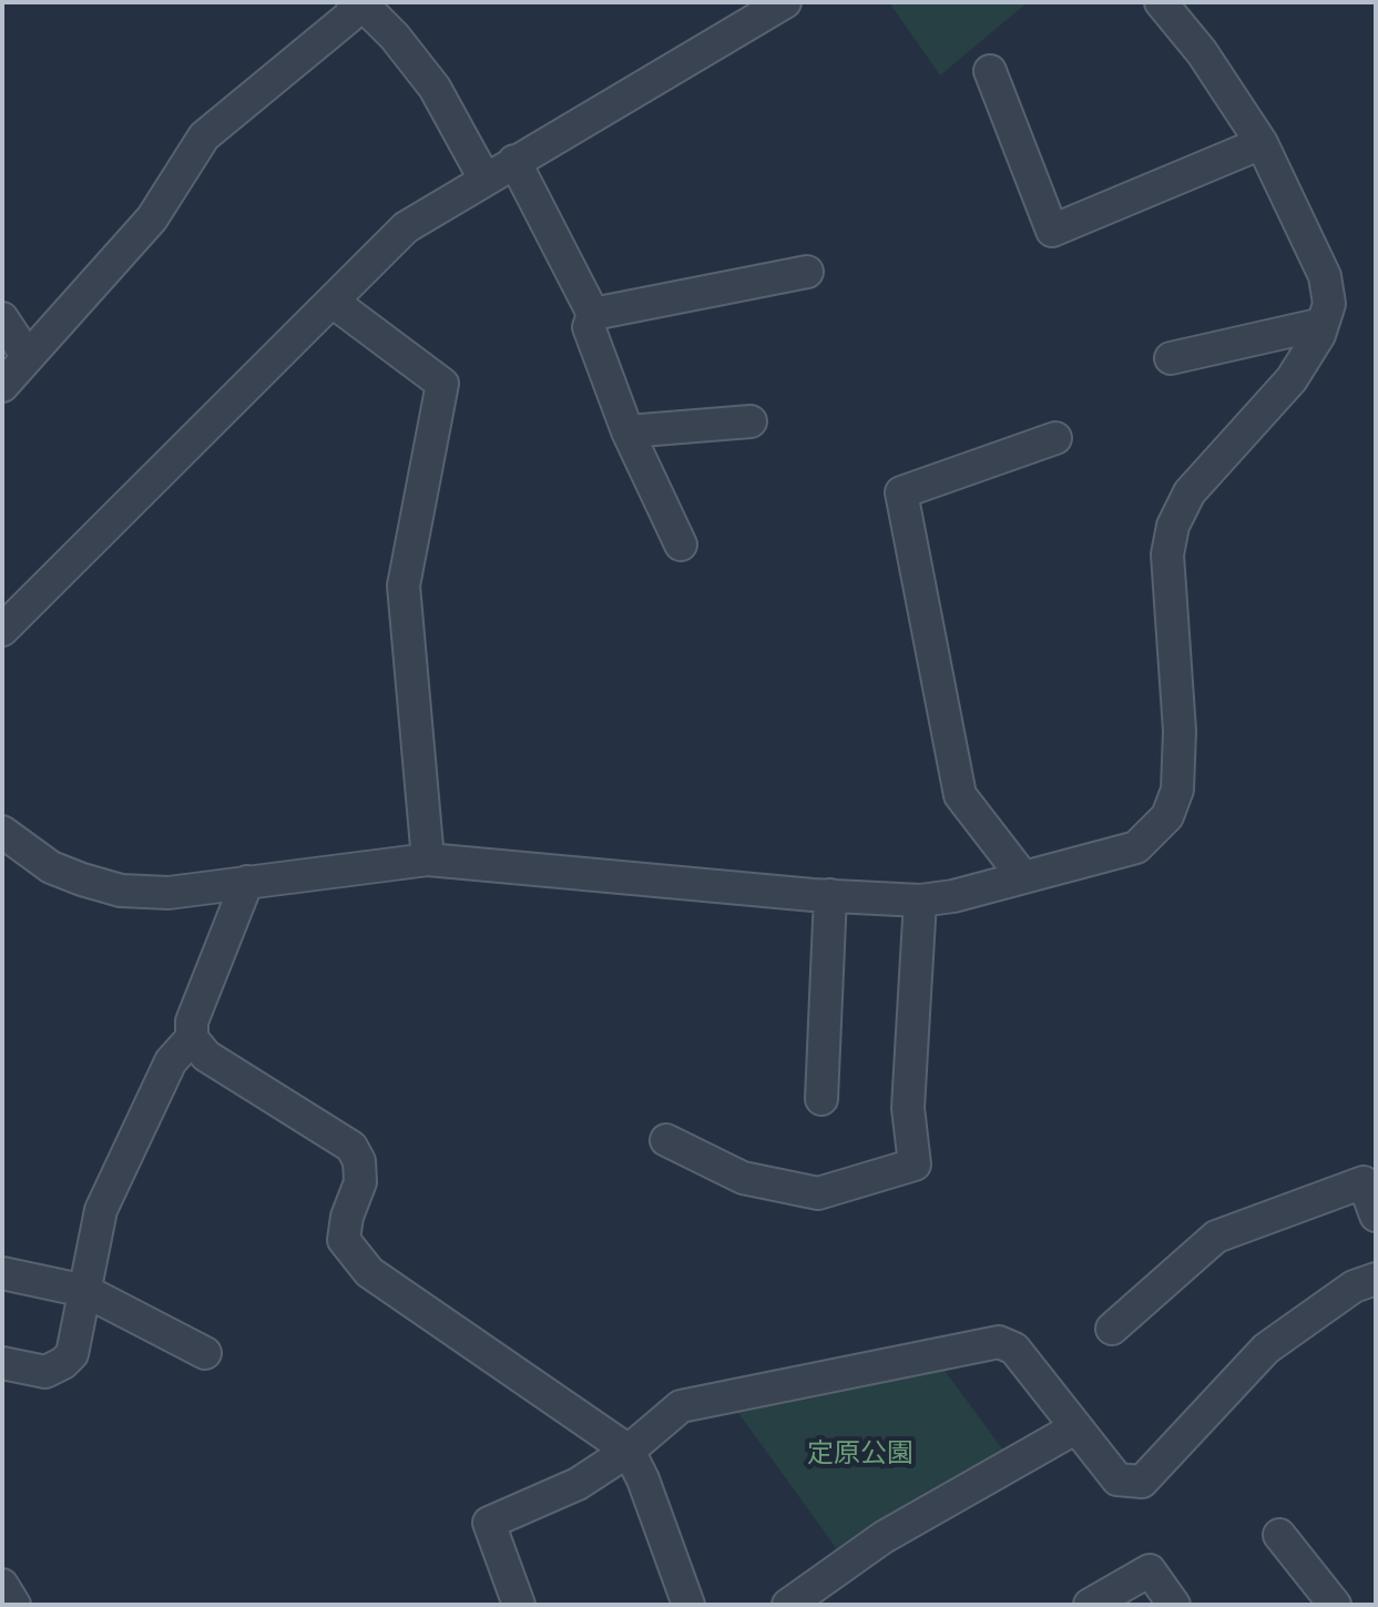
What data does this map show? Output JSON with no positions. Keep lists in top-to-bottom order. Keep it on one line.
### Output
{"parks":["定原公園"]}
